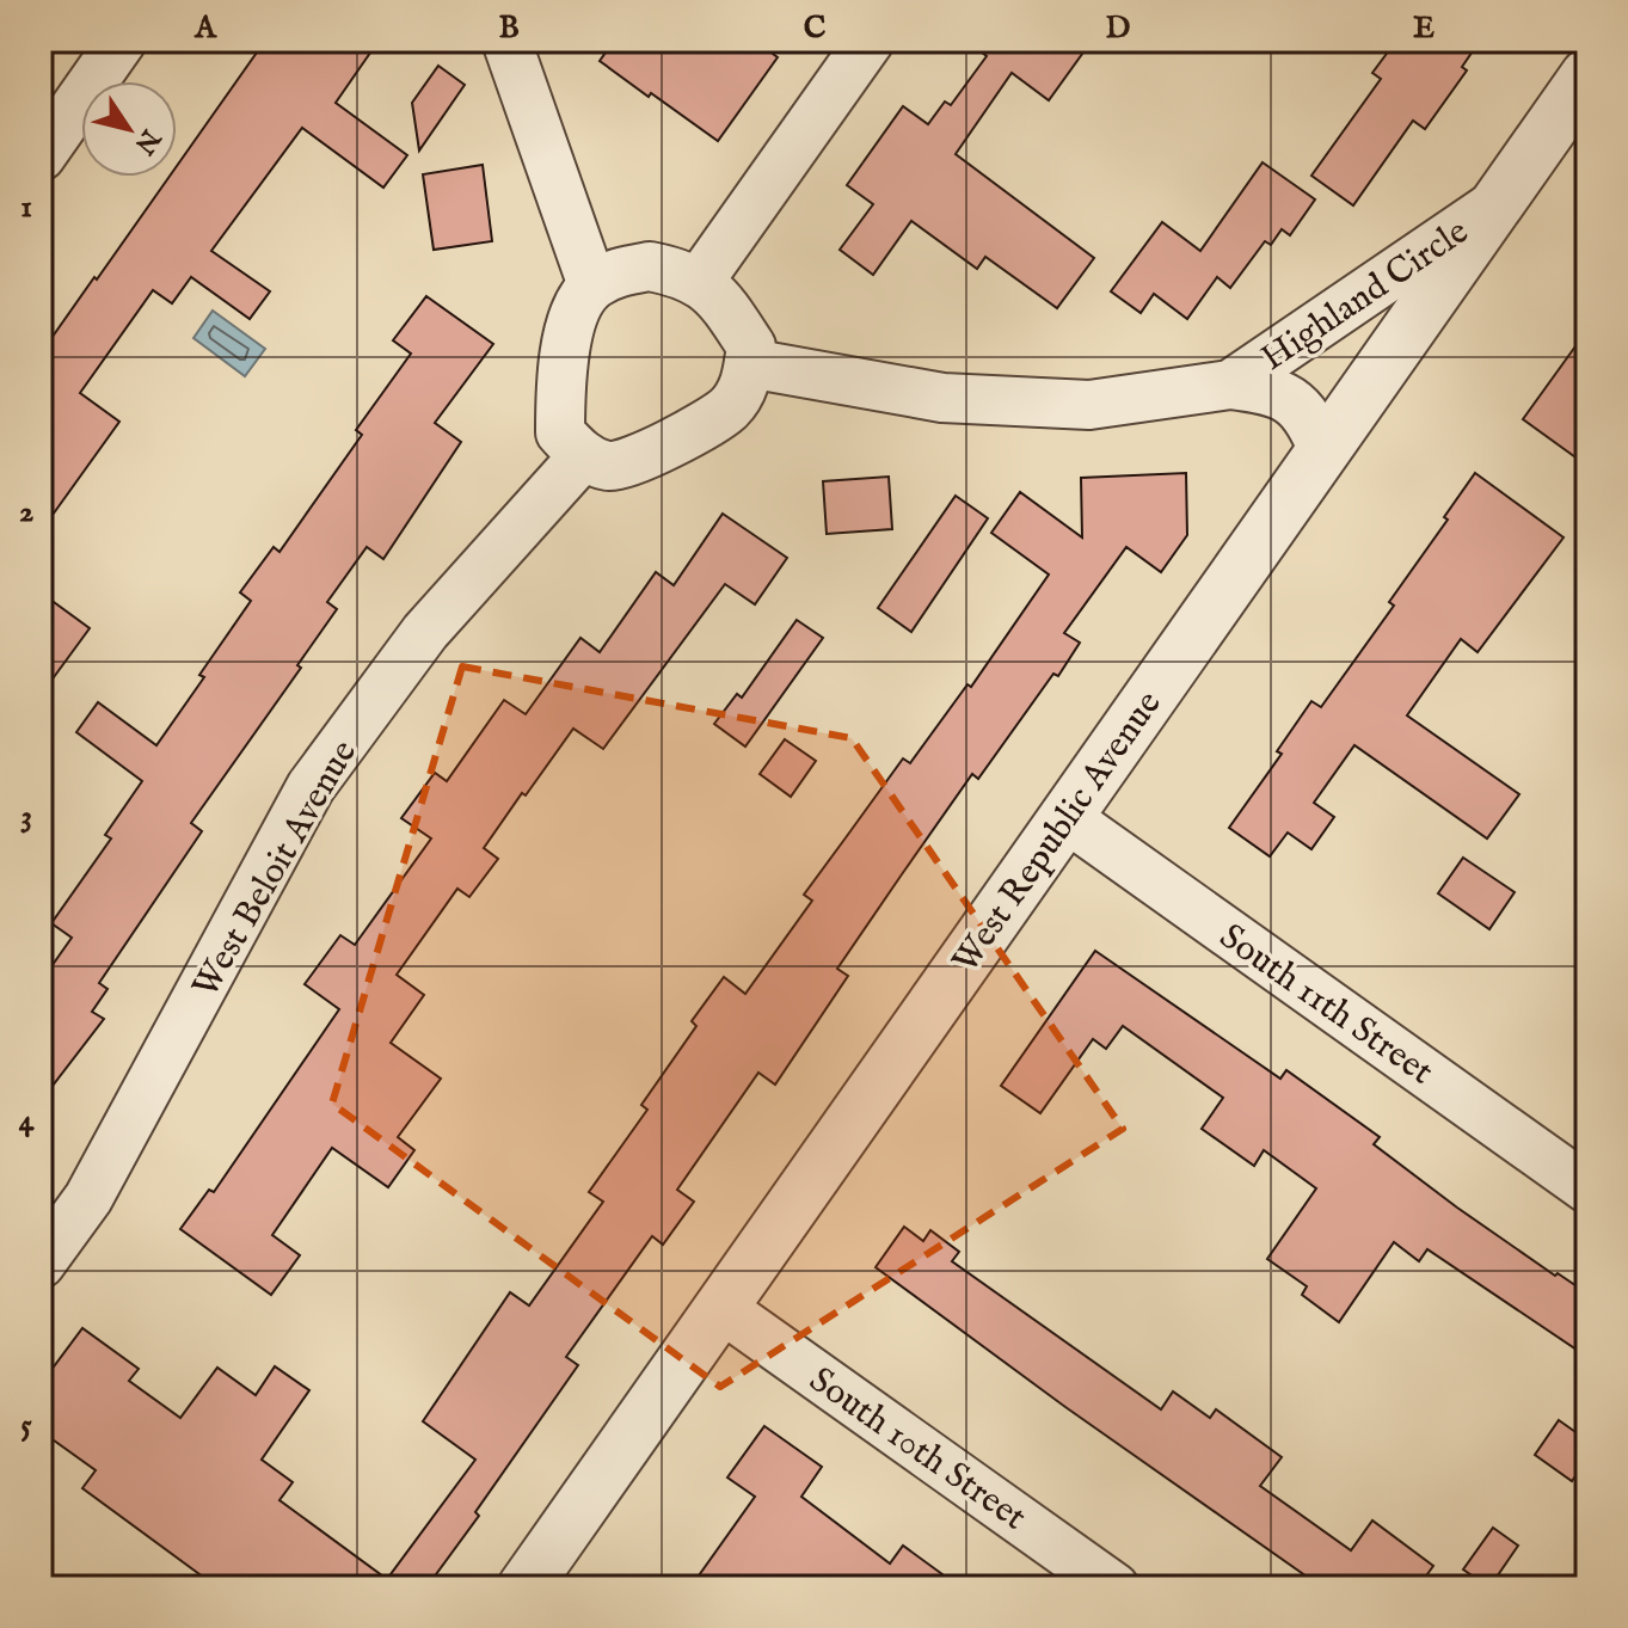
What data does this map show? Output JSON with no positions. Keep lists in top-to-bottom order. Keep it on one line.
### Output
{"streets":{"street":["Highland Circle","West Republic Avenue","West Beloit Avenue","South 11th Street","South 10th Street"]},"crossings":[["Highland Circle","West Republic Avenue"],["Highland Circle","West Beloit Avenue"],["West Republic Avenue","South 11th Street"],["West Republic Avenue","South 10th Street"]],"north":"bottom right","grid":{"columns":["A","B","C","D","E"],"rows":["1","2","3","4","5"]}}
